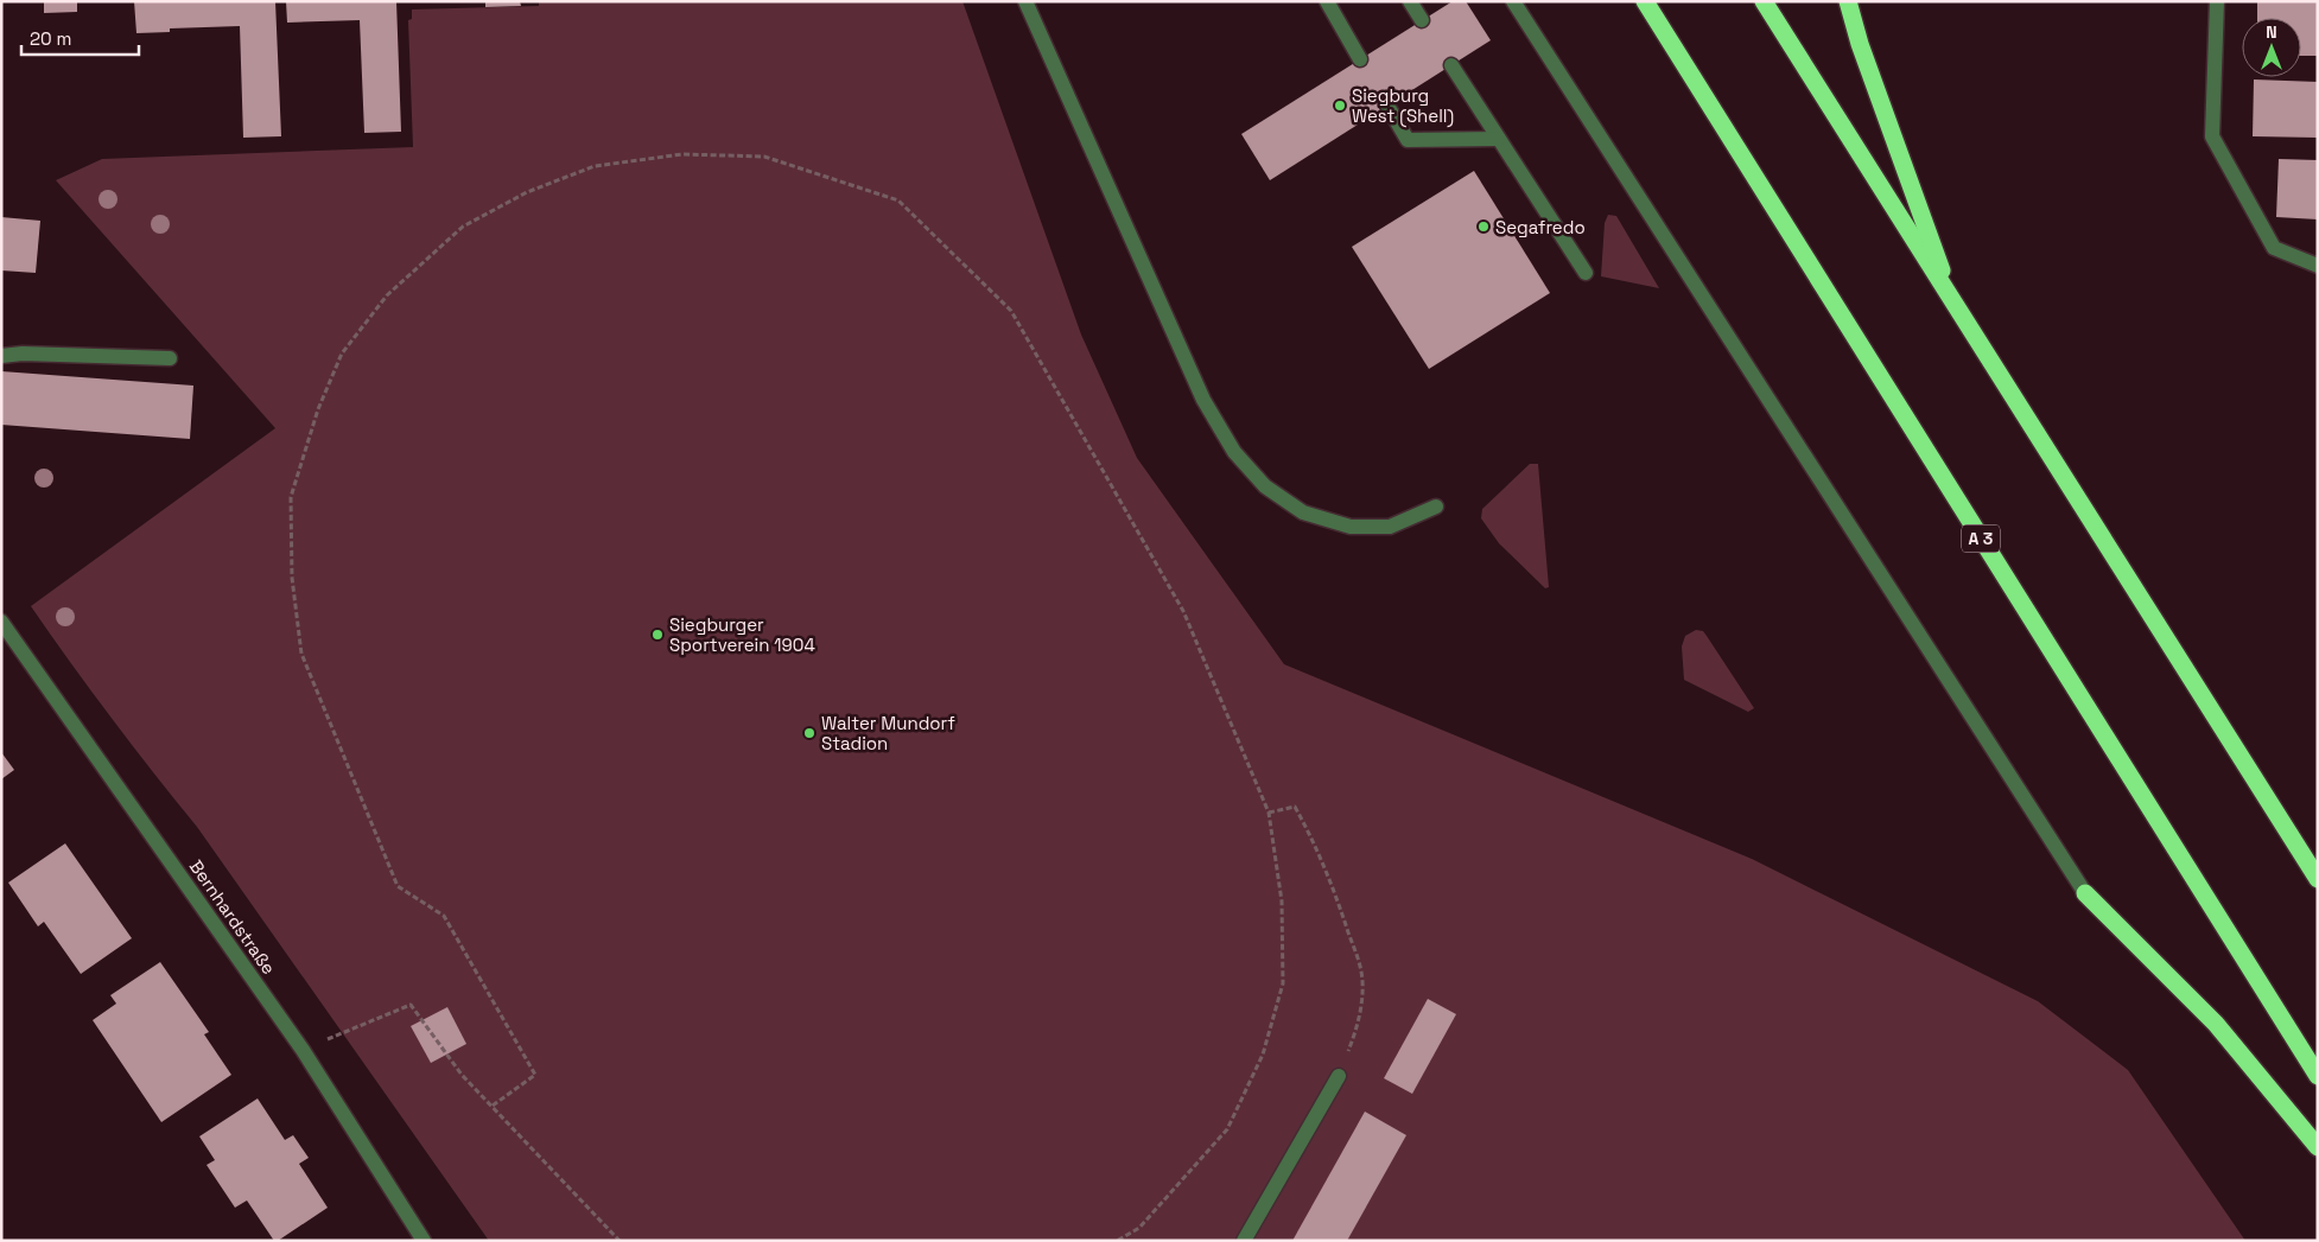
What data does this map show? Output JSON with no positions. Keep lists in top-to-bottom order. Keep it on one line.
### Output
{"streets":{"highway":["A 3"],"street":["Bernhardstraße"]},"places":["Siegburg West (Shell)","Segafredo","Siegburger Sportverein 1904","Walter Mundorf Stadion"],"scale_bar":"20 m","north":"top"}
